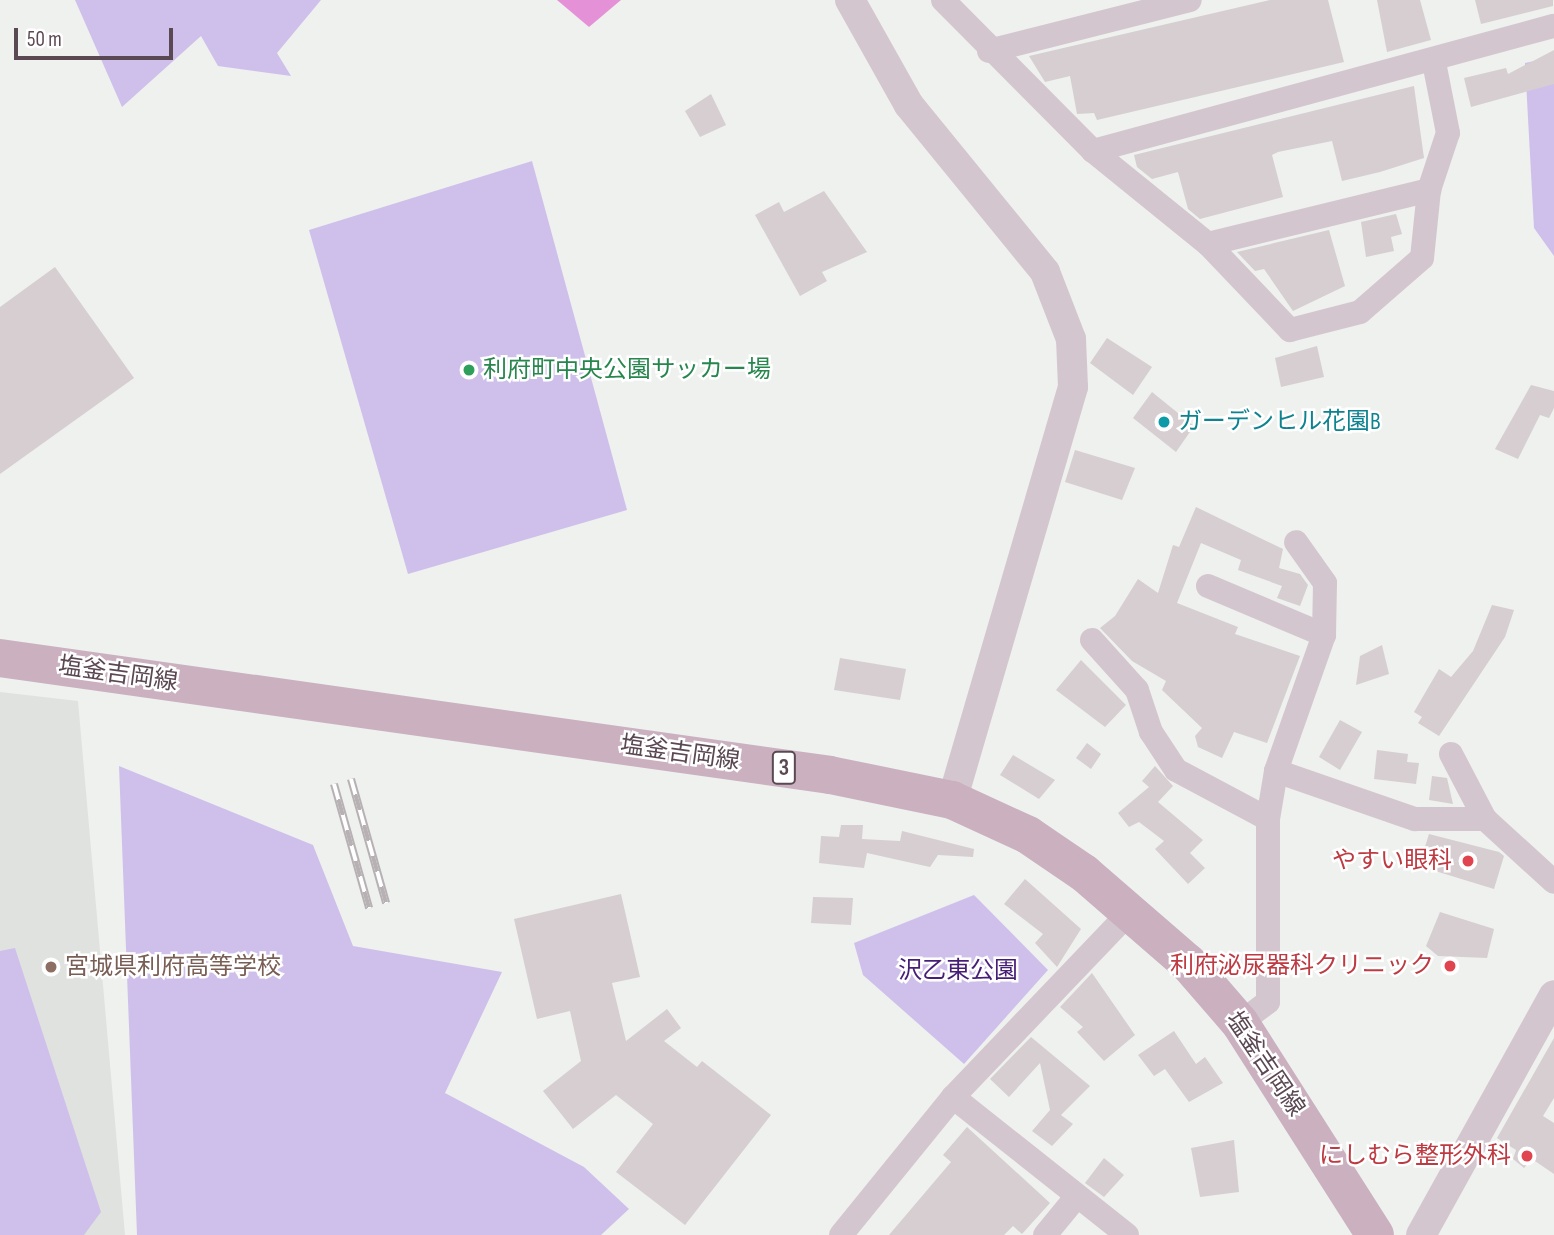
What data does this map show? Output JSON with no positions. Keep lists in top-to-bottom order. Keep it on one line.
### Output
{"streets":{"main road":["塩釜吉岡線","3"]},"parks":["沢乙東公園"],"places":["利府町中央公園サッカー場","ガーデンヒル花園B","やすい眼科","利府泌尿器科クリニック","宮城県利府高等学校","にしむら整形外科"],"scale_bar":"50 m"}
